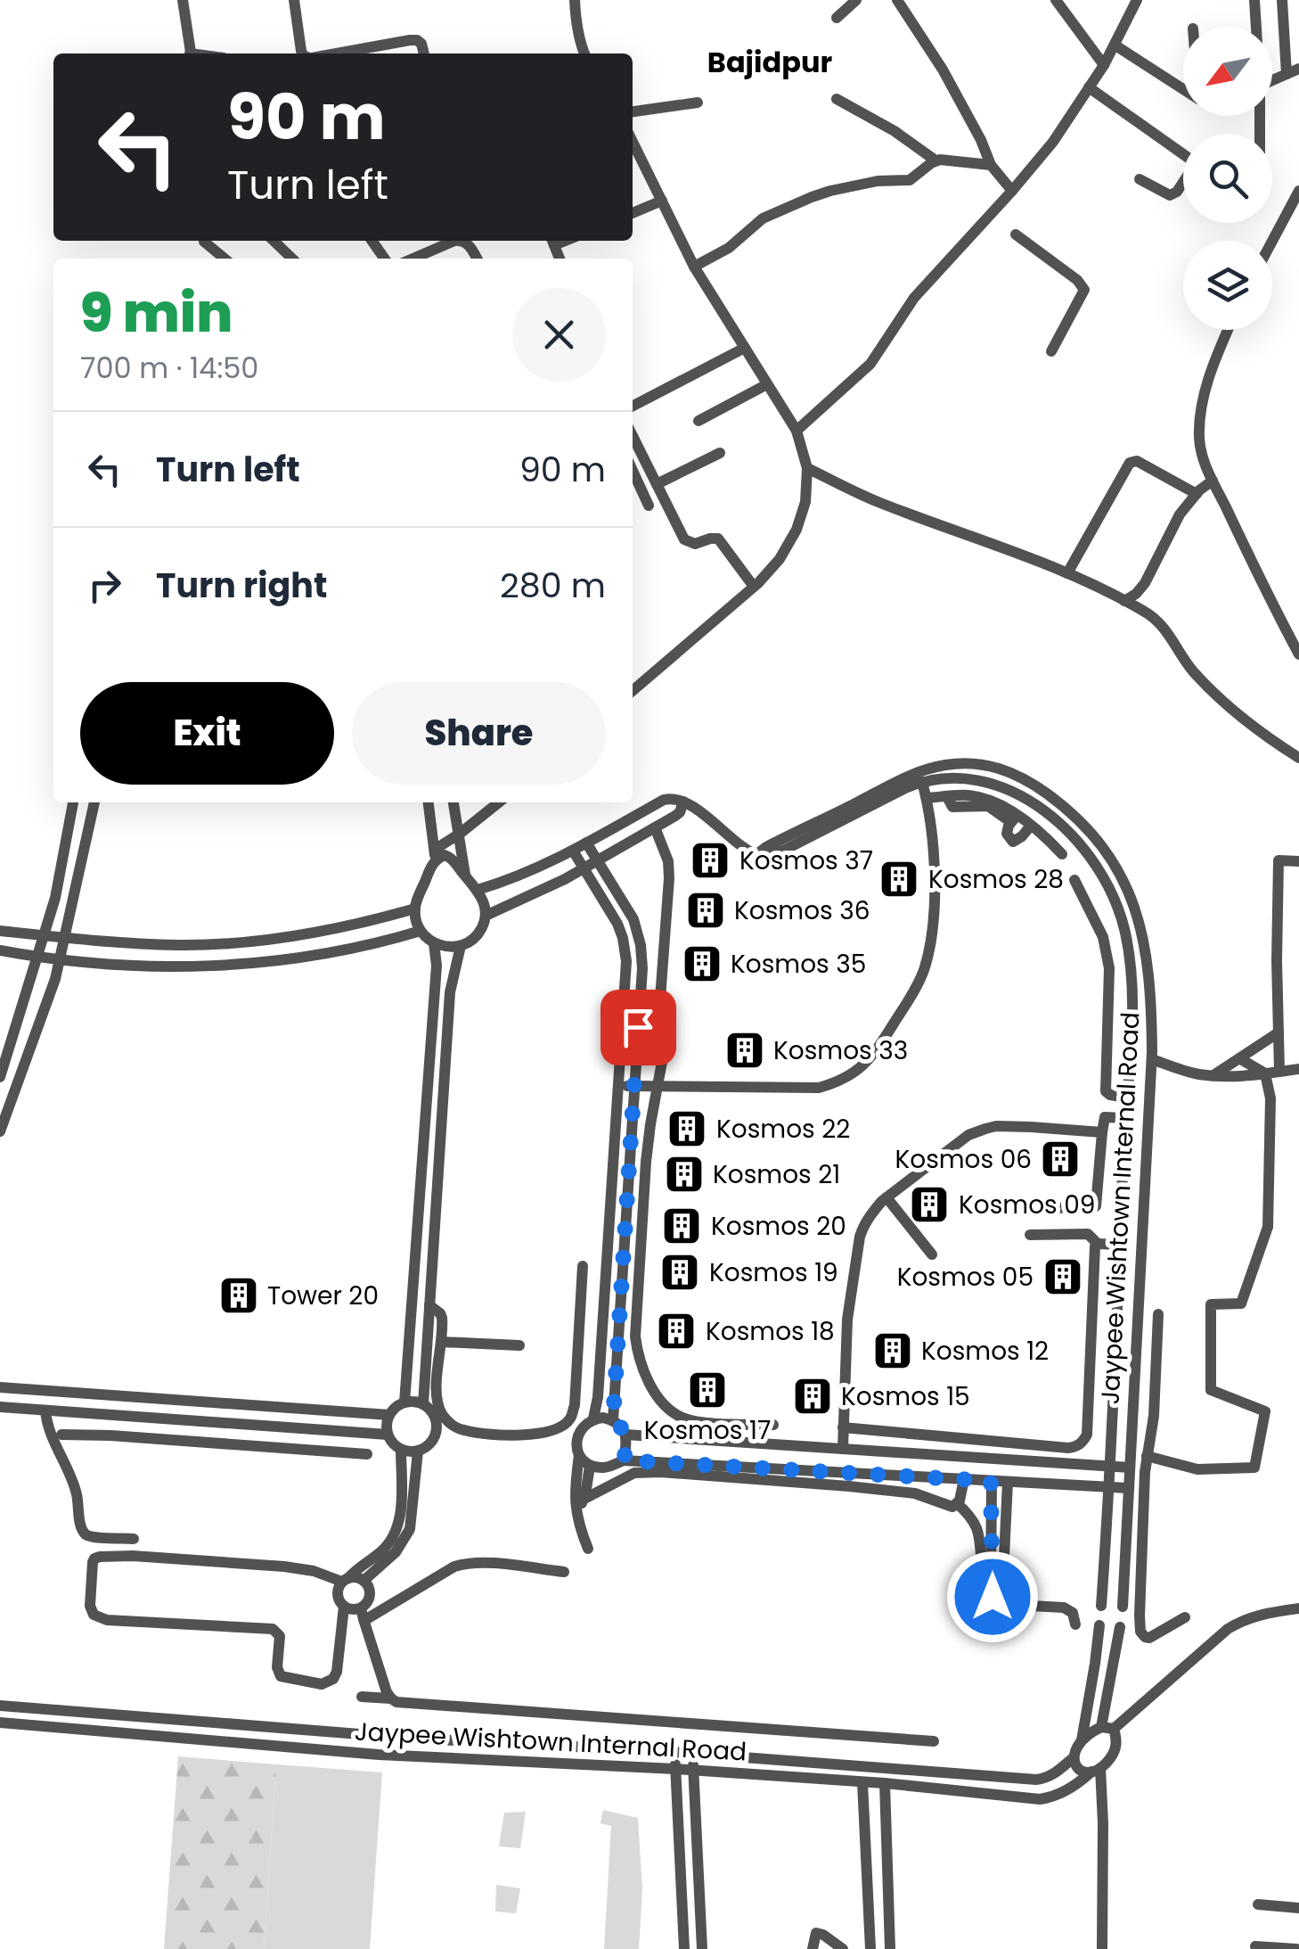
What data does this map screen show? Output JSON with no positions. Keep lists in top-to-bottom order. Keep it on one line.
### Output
{"streets":{"street":["Jaypee Wishtown Internal Road"]},"districts":["Bajidpur"],"places":{"building":["Kosmos 37","Kosmos 28","Kosmos 36","Kosmos 35","Kosmos 33","Kosmos 22","Kosmos 06","Kosmos 21","Kosmos 09","Kosmos 20","Kosmos 19","Kosmos 05","Tower 20","Kosmos 18","Kosmos 12","Kosmos 17","Kosmos 15"]},"north":"bottom left","page":{"turn":["90 m","Turn left"],"heading":["9 min","700 m · 14:50"],"list":[{"name":"Turn left","value":"90 m"},{"name":"Turn right","value":"280 m"}],"buttons":["Exit","Share"]}}
